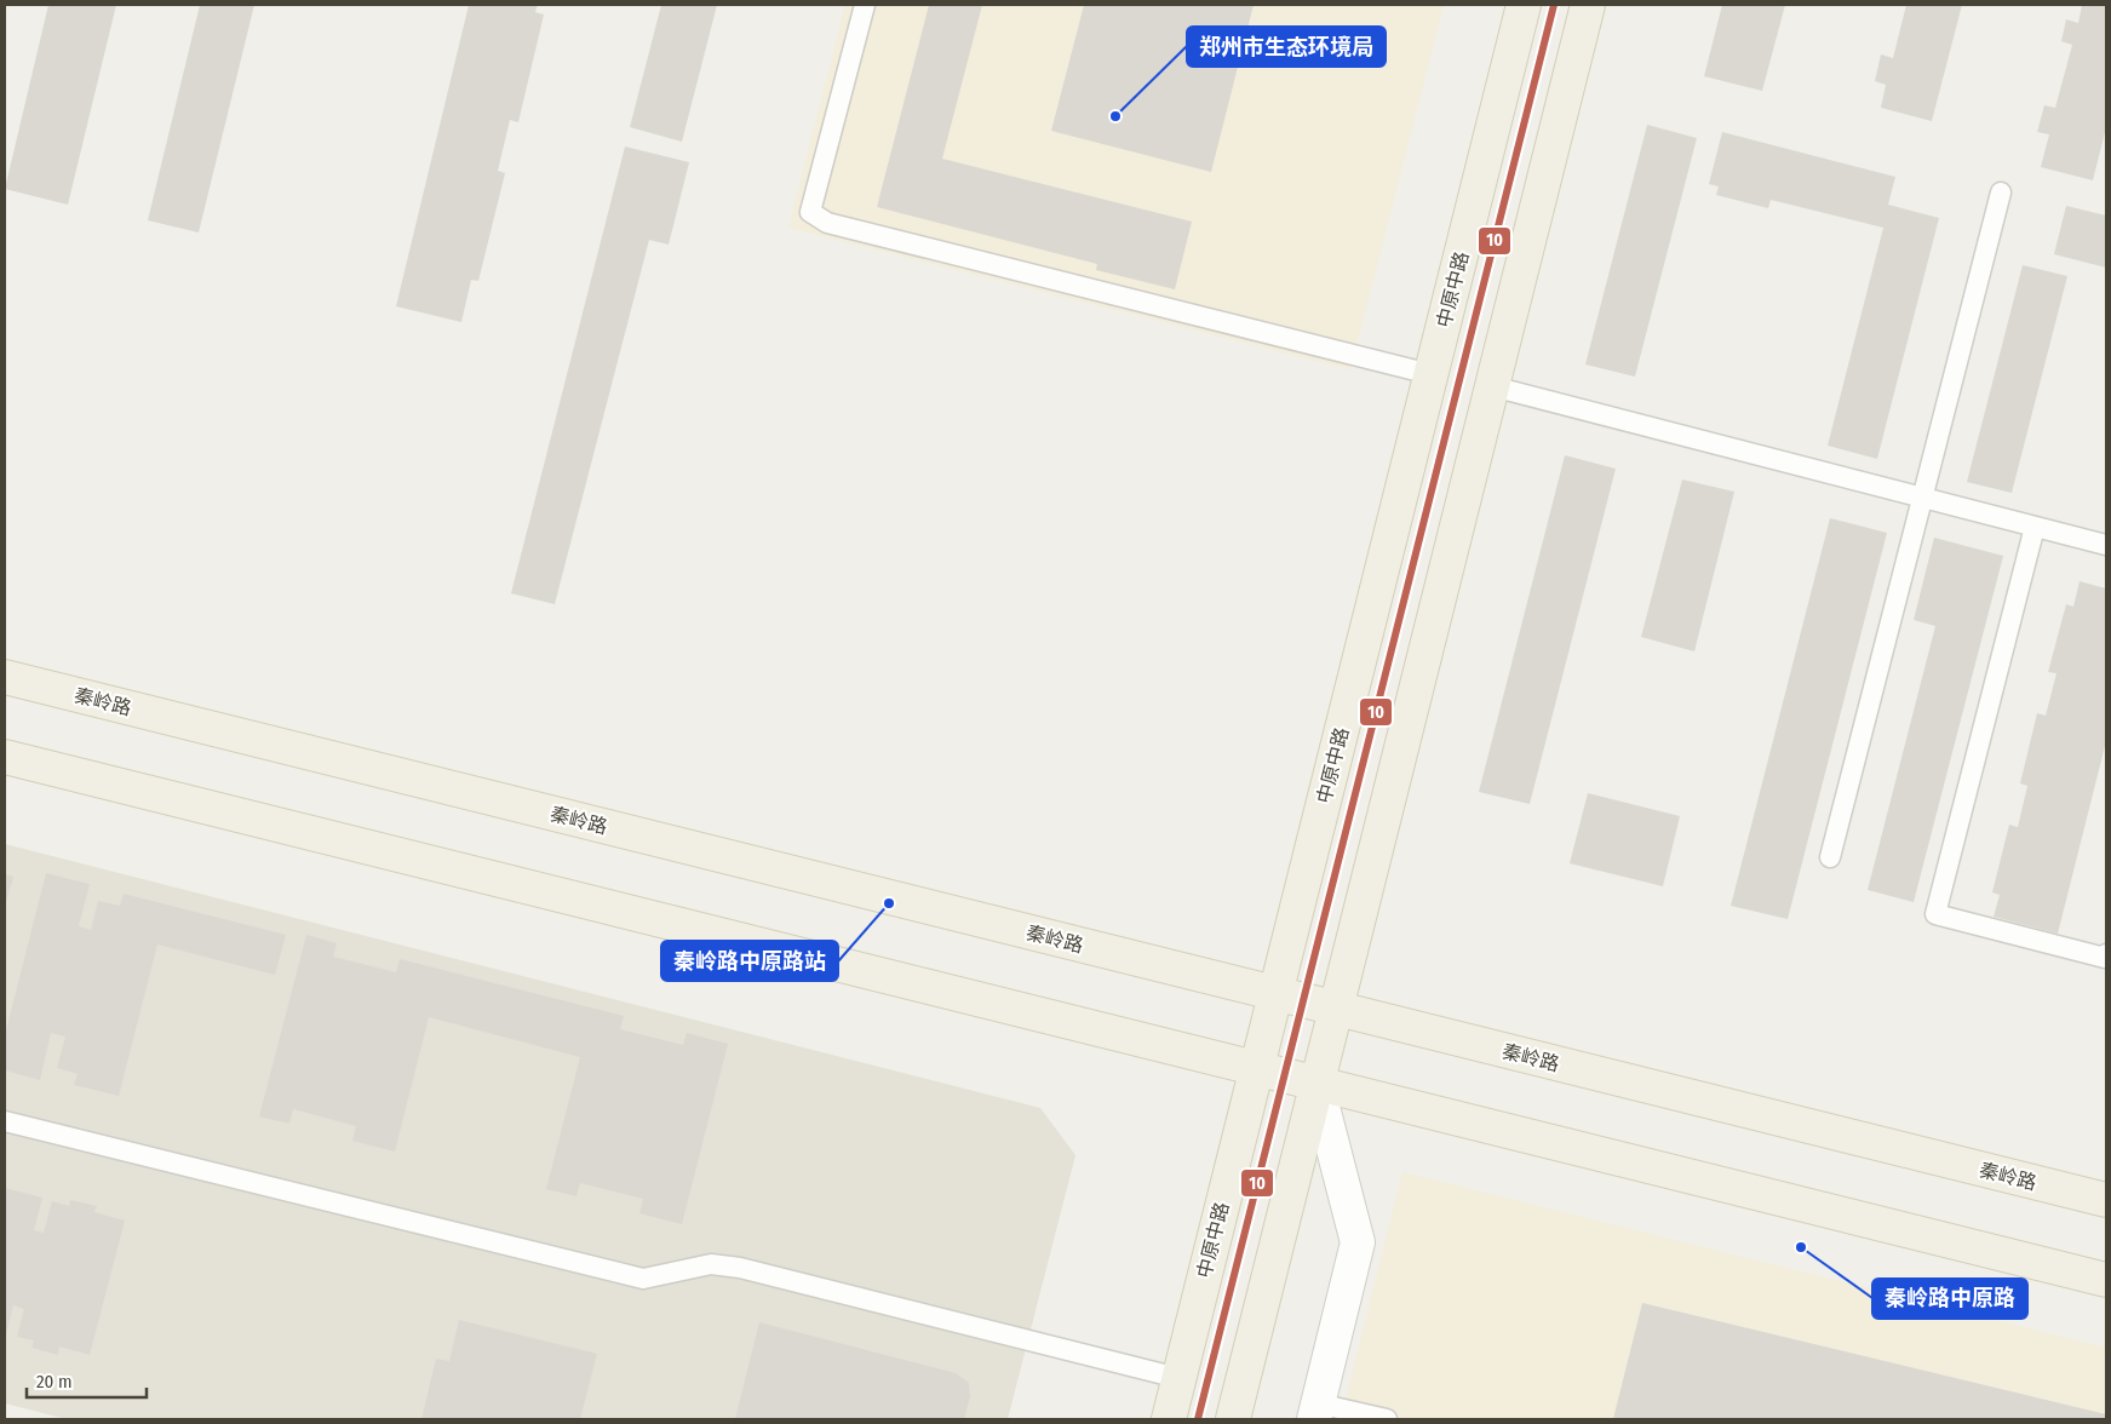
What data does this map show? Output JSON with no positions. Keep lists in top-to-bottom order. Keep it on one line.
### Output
{"streets":{"main road":["中原中路","秦岭路"]},"crossings":[["中原中路","秦岭路"]],"places":["郑州市生态环境局","秦岭路中原路站","秦岭路中原路"],"lines":["transit line 10"],"scale_bar":"20 m"}
